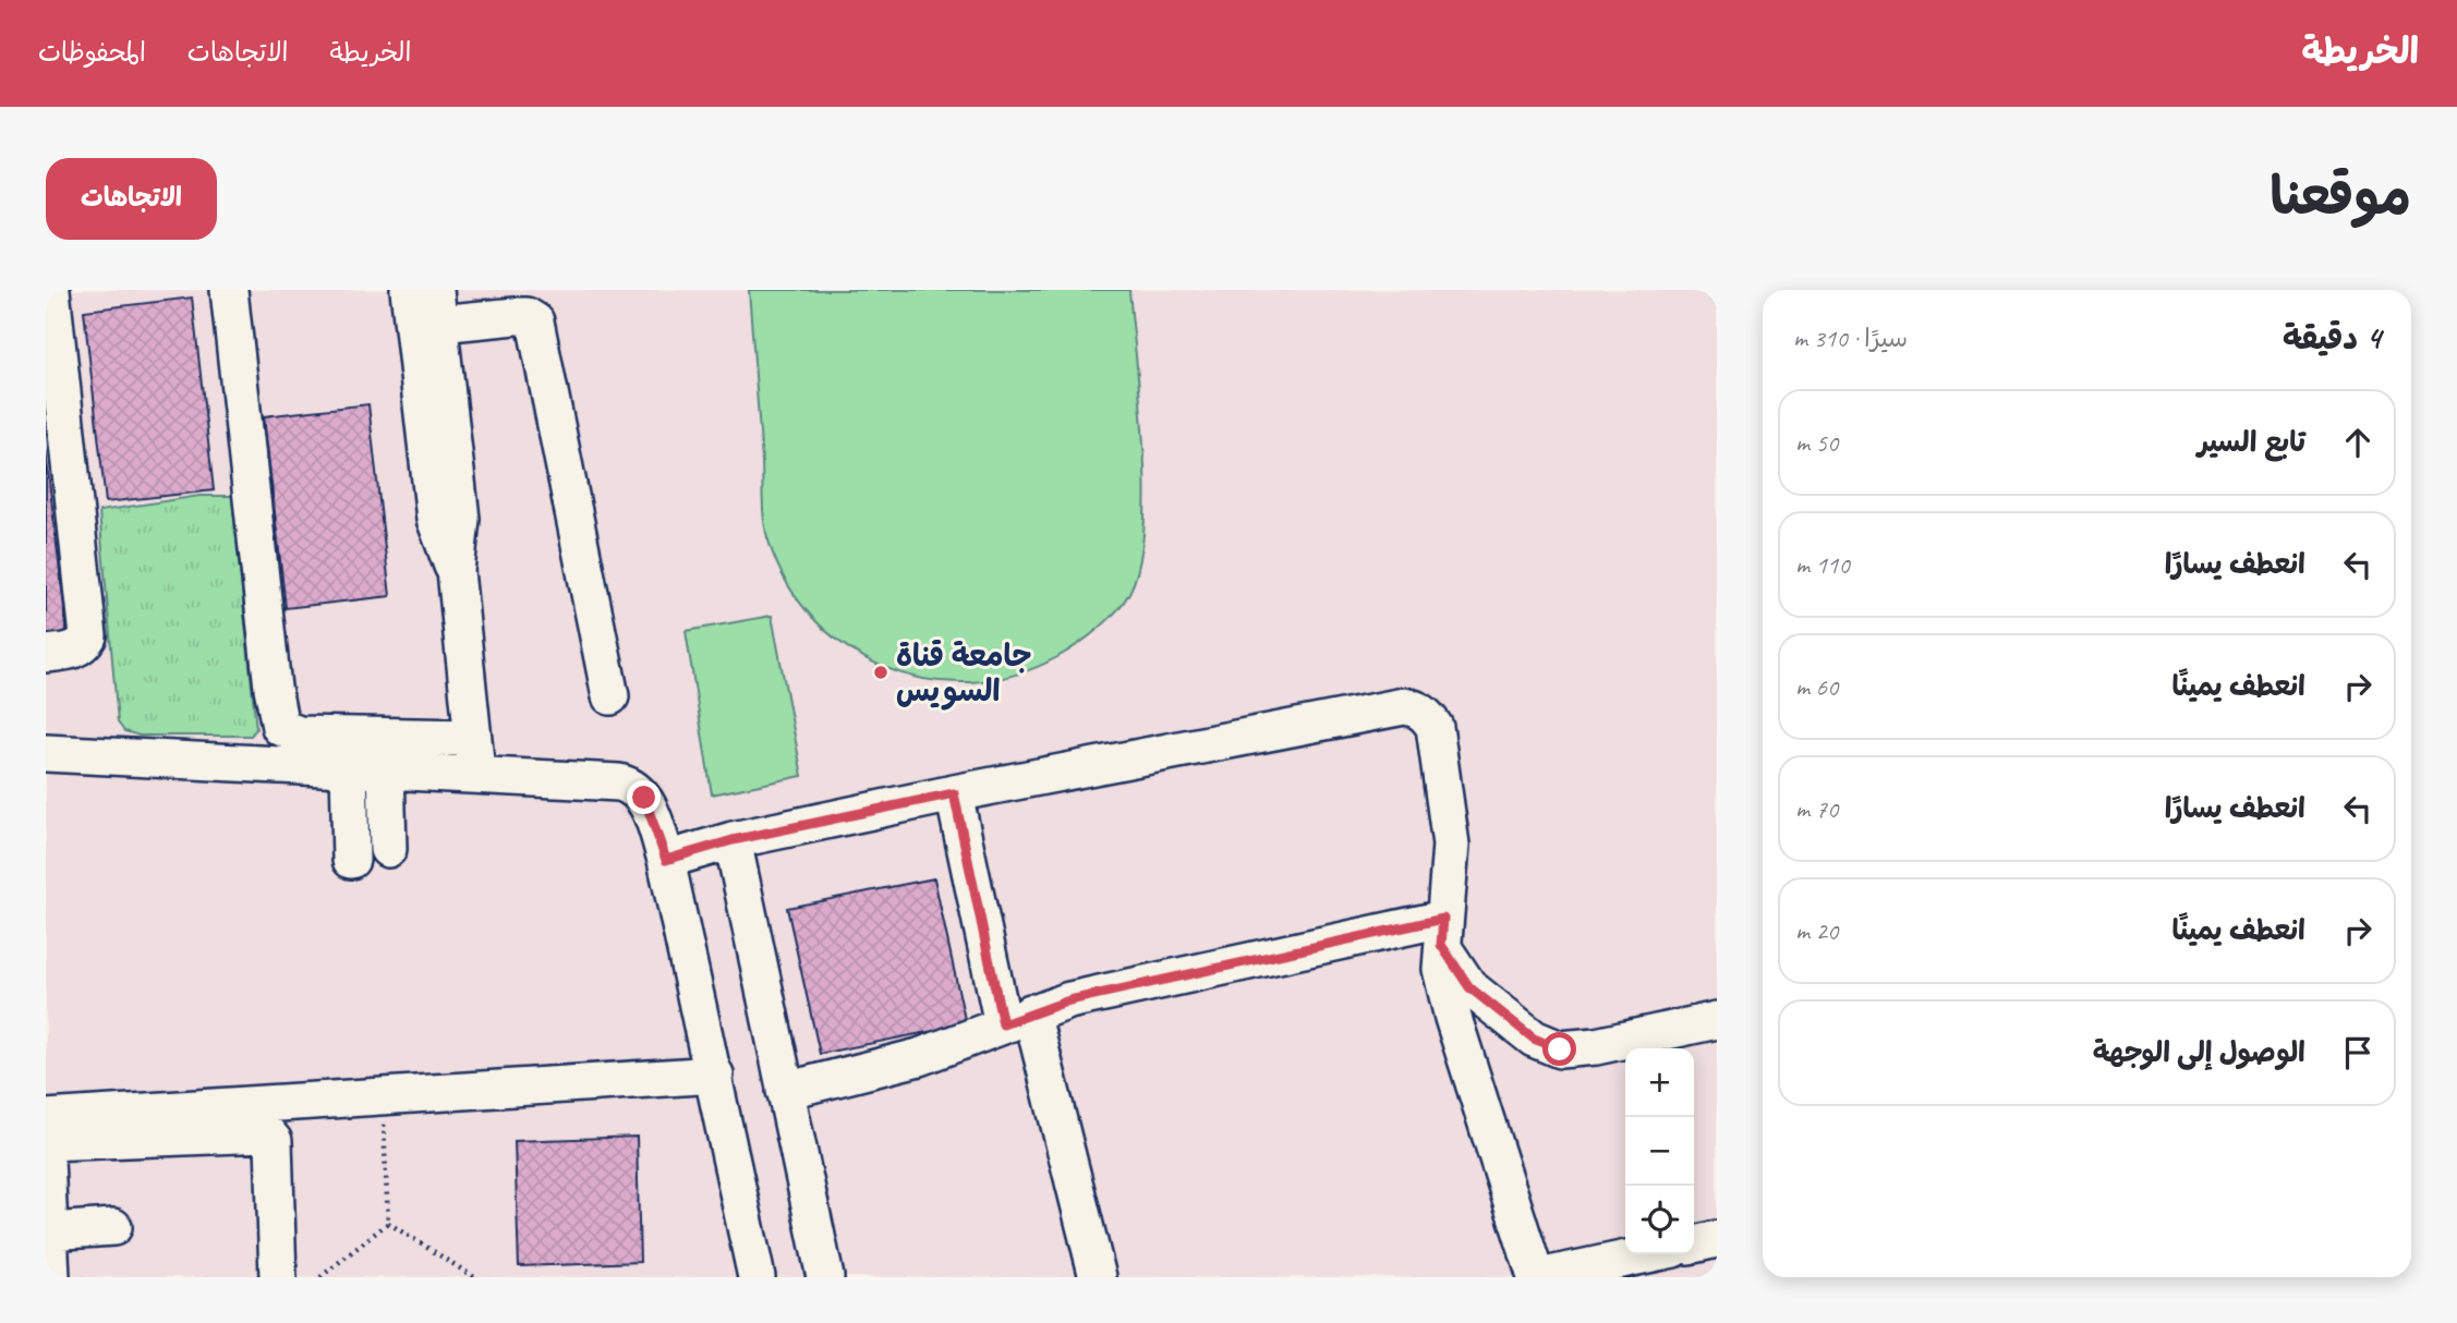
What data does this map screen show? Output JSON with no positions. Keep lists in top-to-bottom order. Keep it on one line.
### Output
{"places":["جامعة قناة السويس"],"page":{"header":"الخريطة","nav":["الخريطة","الاتجاهات","المحفوظات"],"title":"موقعنا","buttons":"الاتجاهات","heading":["4 دقيقة","سيرًا · 310 m"],"list":[["تابع السير","50 m"],["انعطف يسارًا","110 m"],["انعطف يمينًا","60 m"],["انعطف يسارًا","70 m"],["انعطف يمينًا","20 m"],"الوصول إلى الوجهة"],"map_buttons":["+","−"]}}
